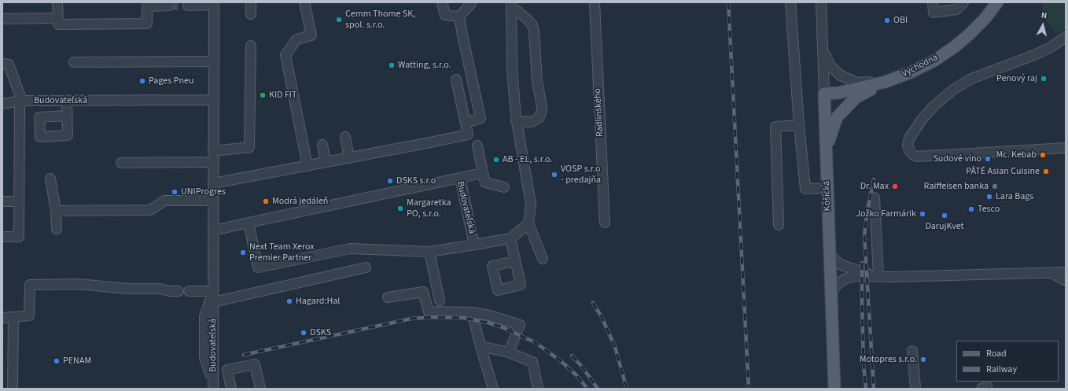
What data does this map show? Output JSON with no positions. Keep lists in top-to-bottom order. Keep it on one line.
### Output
{"streets":{"main road":["Východná","Košická"],"street":["Budovateľská","Radlinského"]},"crossings":[["Východná","Košická"]],"places":["Cemm Thome SK, spol. s.r.o.","OBI","Watting, s.r.o.","Penový raj","Pages Pneu","KID FIT","Mc. Kebab","Sudové víno","AB - EL, s.r.o.","PÂTÉ Asian Cuisine","VOSP s.r.o - predajňa","DSKS s.r.o","Dr. Max","Raiffeisen banka","UNIProgres","Lara Bags","Modrá jedáleň","Margaretka PO, s.r.o.","Tesco","Jožko Farmárik","DarujKvet","Next Team Xerox Premier Partner","Hagard:Hal","DSKS","Motopres s.r.o.","PENAM"],"legend":["Road","Railway"],"north":"top"}
